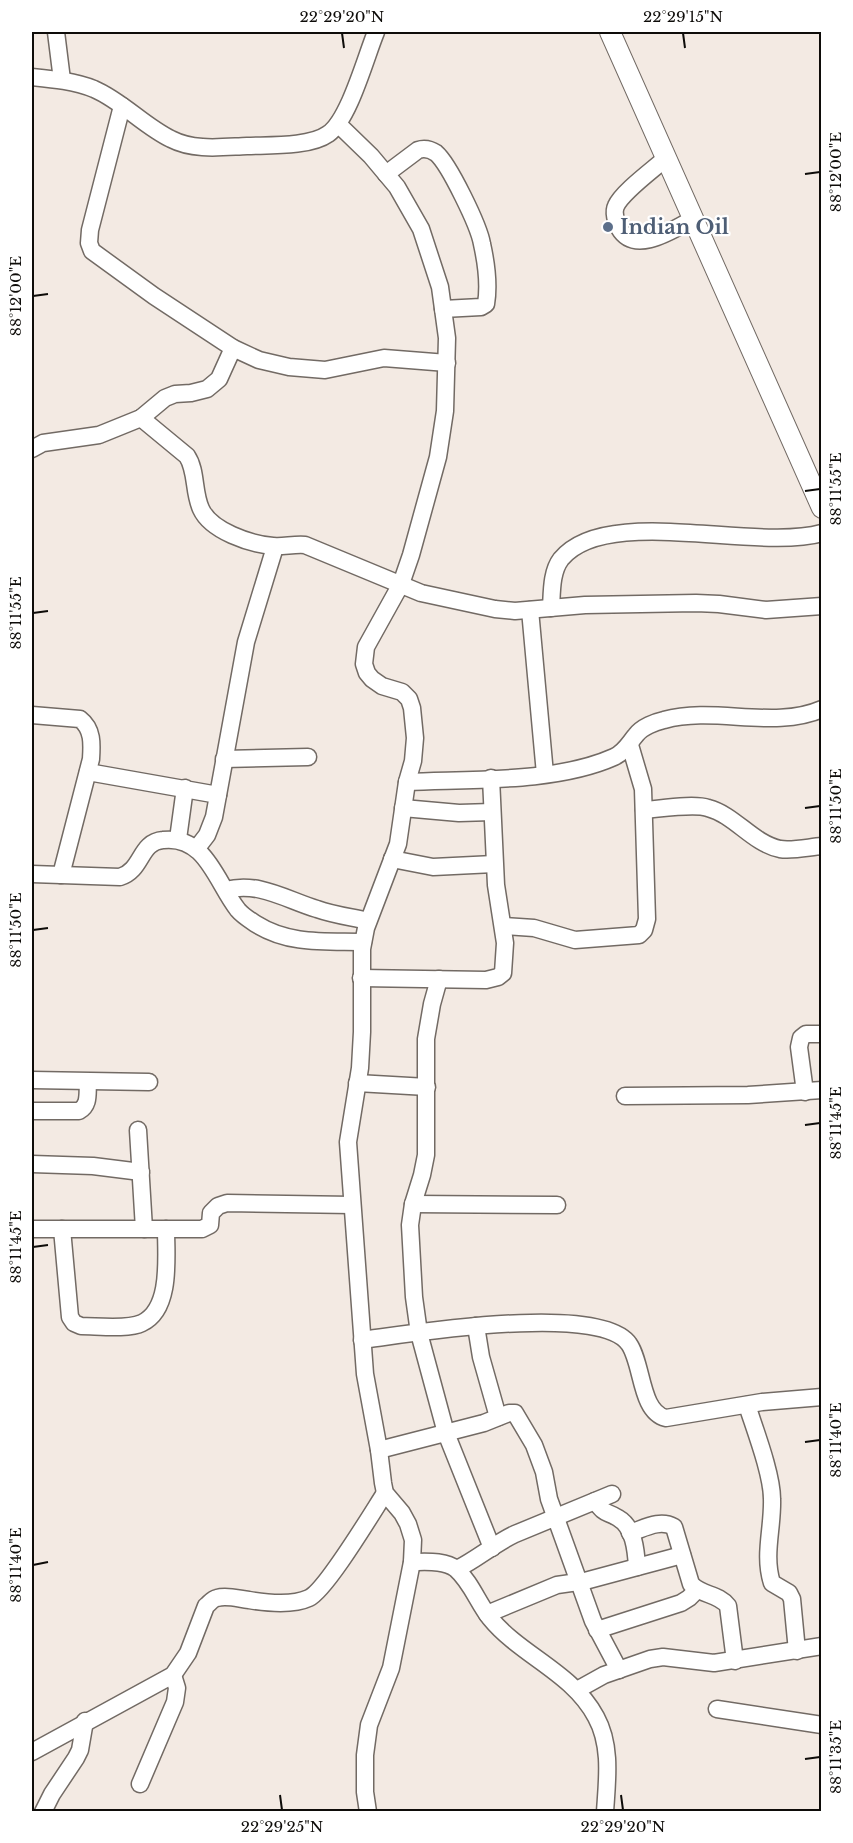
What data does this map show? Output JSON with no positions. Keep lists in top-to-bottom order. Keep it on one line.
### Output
{"places":["Indian Oil"],"coordinates":["22°29'20\"N","22°29'15\"N","88°12'00\"E","88°11'55\"E","88°11'50\"E","88°11'45\"E","88°11'40\"E","88°11'35\"E","22°29'25\"N"]}
